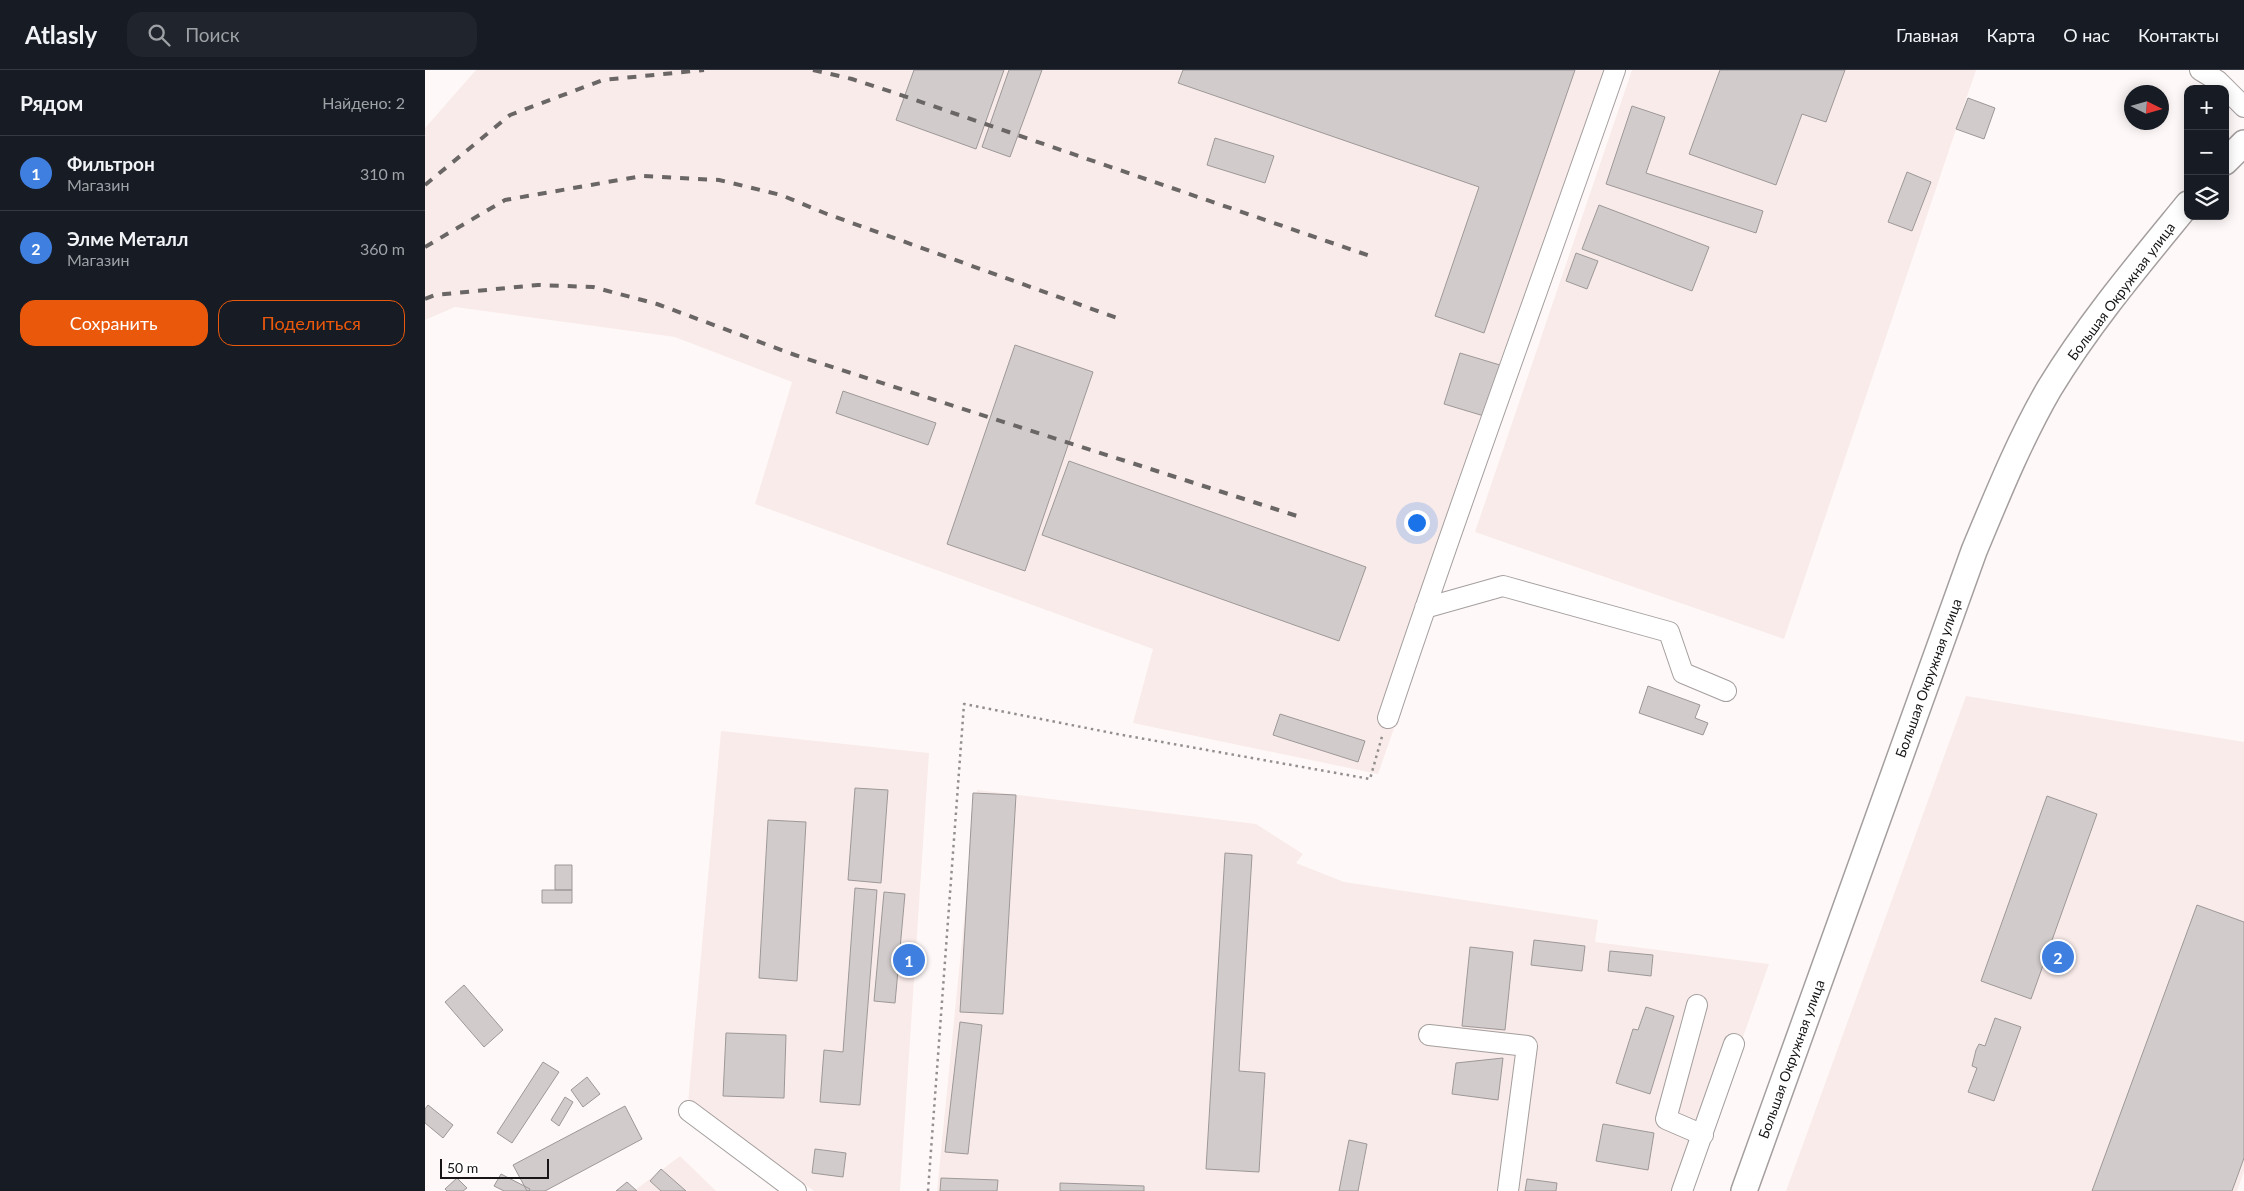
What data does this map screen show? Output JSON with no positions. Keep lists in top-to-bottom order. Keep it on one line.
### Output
{"streets":{"main road":["Большая Окружная улица"]},"scale_bar":"50 m","north":"right","page":{"header":"Atlasly","search":"Поиск","nav":["Главная","Карта","О нас","Контакты"],"heading":["Рядом","Найдено: 2"],"map_buttons":["+","−"],"list":[{"mark":"1","name":"Фильтрон","note":"Магазин","value":"310 m"},{"mark":"2","name":"Элме Металл","note":"Магазин","value":"360 m"}],"buttons":["Сохранить","Поделиться"],"pins":["2","1"],"scale":"50 m"}}
